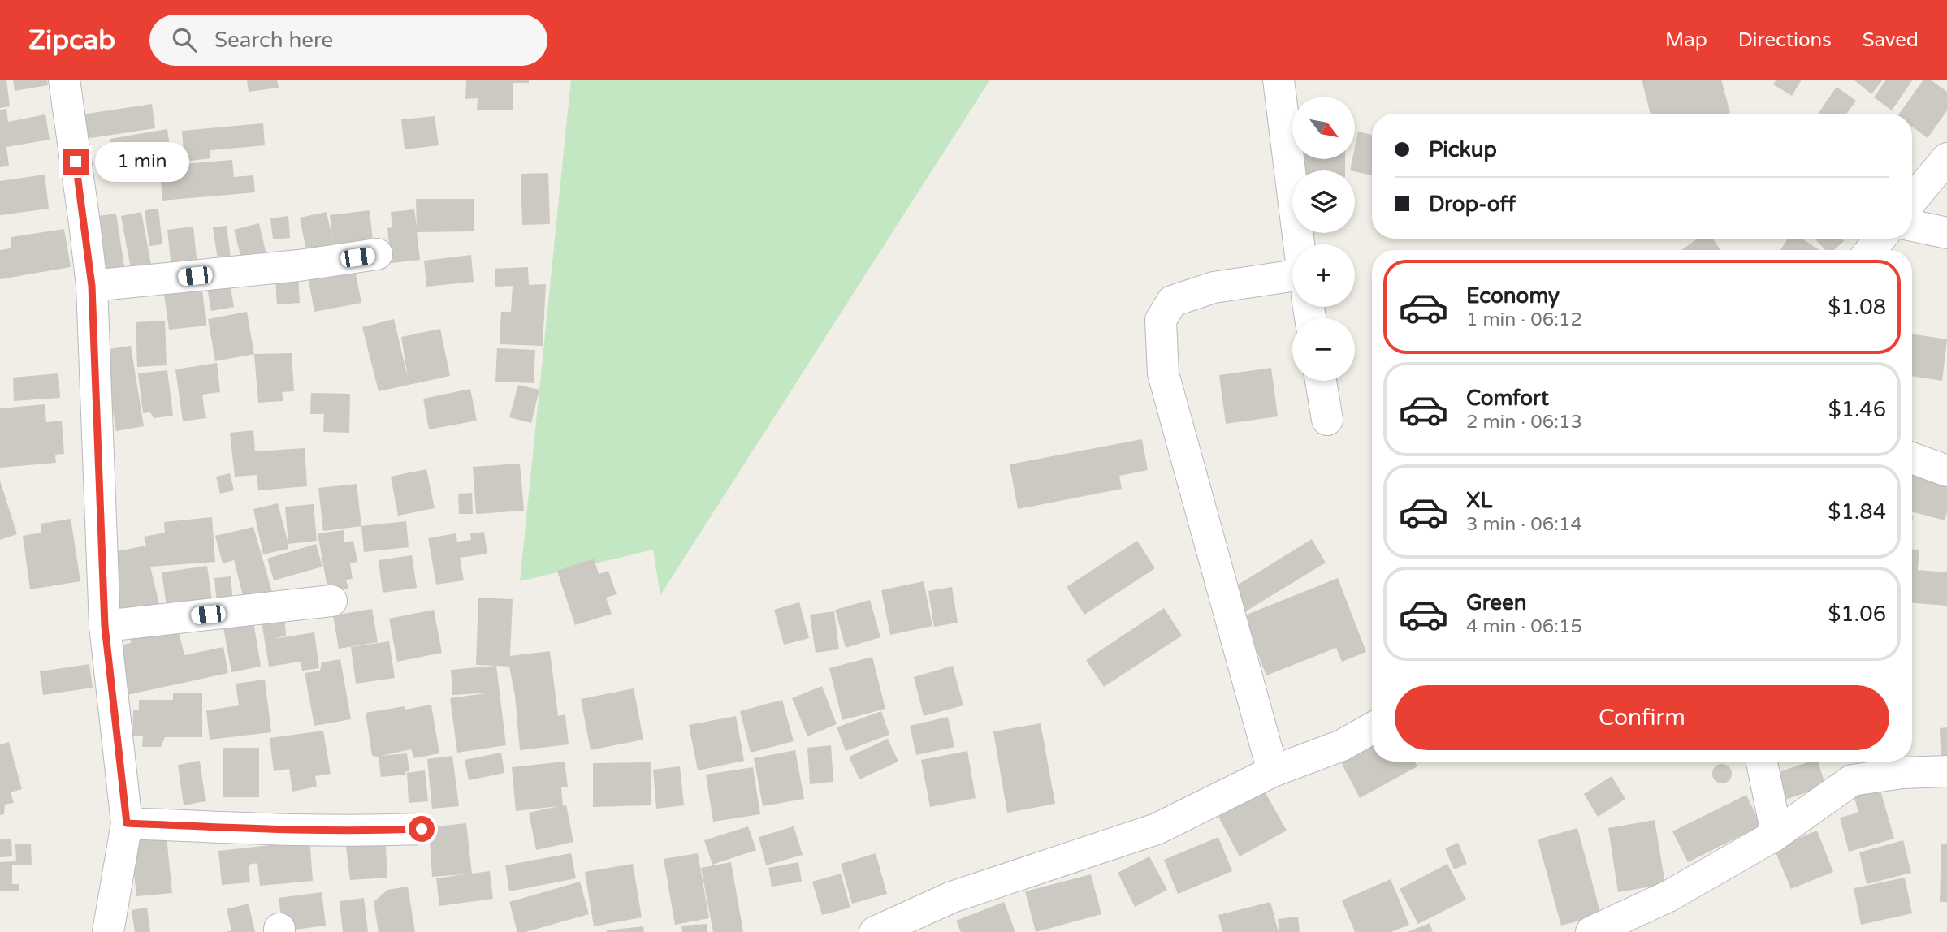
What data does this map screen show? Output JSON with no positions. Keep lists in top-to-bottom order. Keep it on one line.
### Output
{"north":"bottom right","page":{"header":"Zipcab","search":"Search here","nav":["Map","Directions","Saved"],"map_buttons":["+","−"],"banner":["Pickup","Drop-off"],"bubble":"1 min","list":[{"name":"Economy","note":"1 min · 06:12","value":"$1.08"},{"name":"Comfort","note":"2 min · 06:13","value":"$1.46"},{"name":"XL","note":"3 min · 06:14","value":"$1.84"},{"name":"Green","note":"4 min · 06:15","value":"$1.06"}],"buttons":"Confirm"}}
